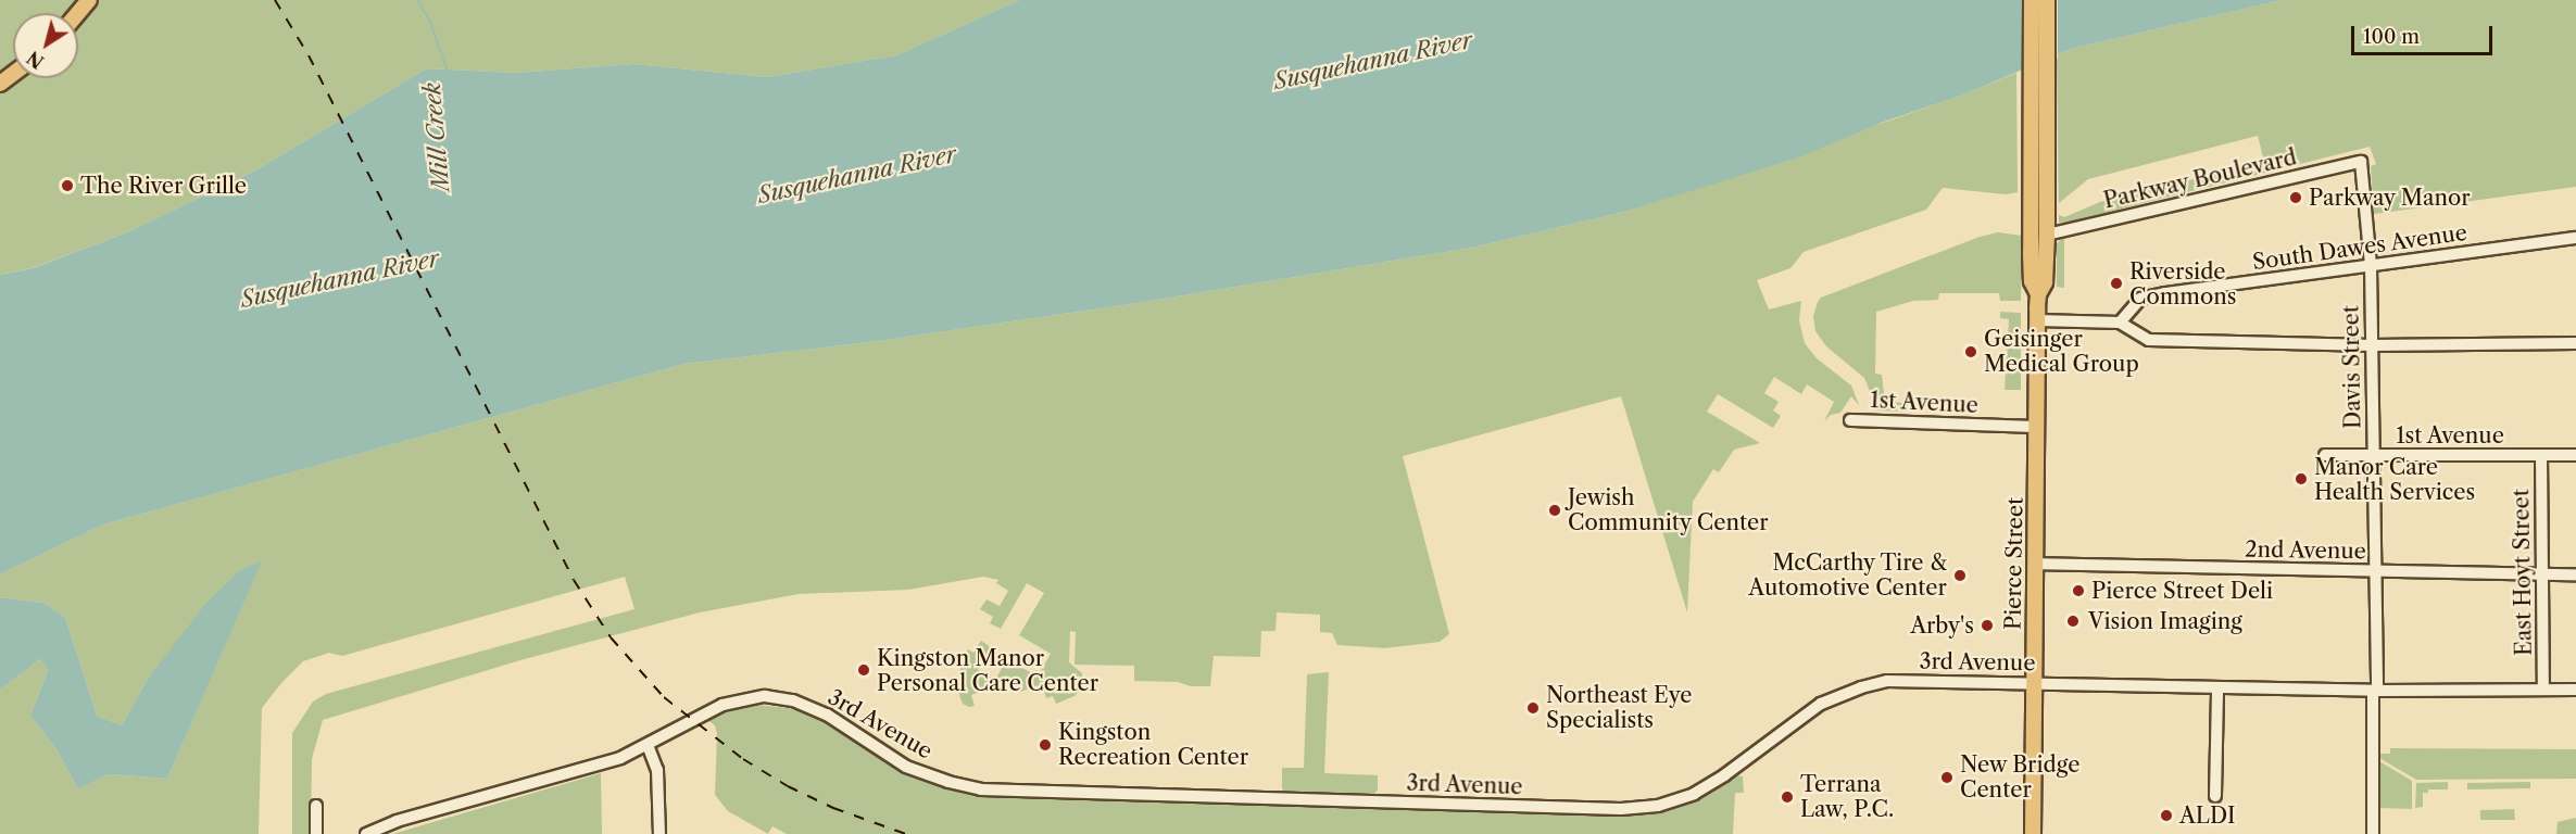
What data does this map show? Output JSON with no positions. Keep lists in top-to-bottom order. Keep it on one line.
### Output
{"streets":{"main road":["Pierce Street"],"street":["Parkway Boulevard","South Dawes Avenue","Davis Street","1st Avenue","2nd Avenue","East Hoyt Street","3rd Avenue"]},"crossings":[["Parkway Boulevard","Davis Street"],["Parkway Boulevard","Pierce Street"],["South Dawes Avenue","Davis Street"],["Davis Street","1st Avenue"],["Davis Street","2nd Avenue"],["Davis Street","3rd Avenue"],["1st Avenue","Pierce Street"],["1st Avenue","East Hoyt Street"],["2nd Avenue","Pierce Street"],["2nd Avenue","East Hoyt Street"],["Pierce Street","3rd Avenue"],["East Hoyt Street","3rd Avenue"]],"water":["Susquehanna River","Mill Creek"],"places":["The River Grille","Parkway Manor","Riverside Commons","Geisinger Medical Group","Manor Care Health Services","Jewish Community Center","McCarthy Tire & Automotive Center","Pierce Street Deli","Vision Imaging","Arby's","Kingston Manor Personal Care Center","Northeast Eye Specialists","Kingston Recreation Center","New Bridge Center","Terrana Law, P.C.","ALDI"],"scale_bar":"100 m","north":"bottom left"}
